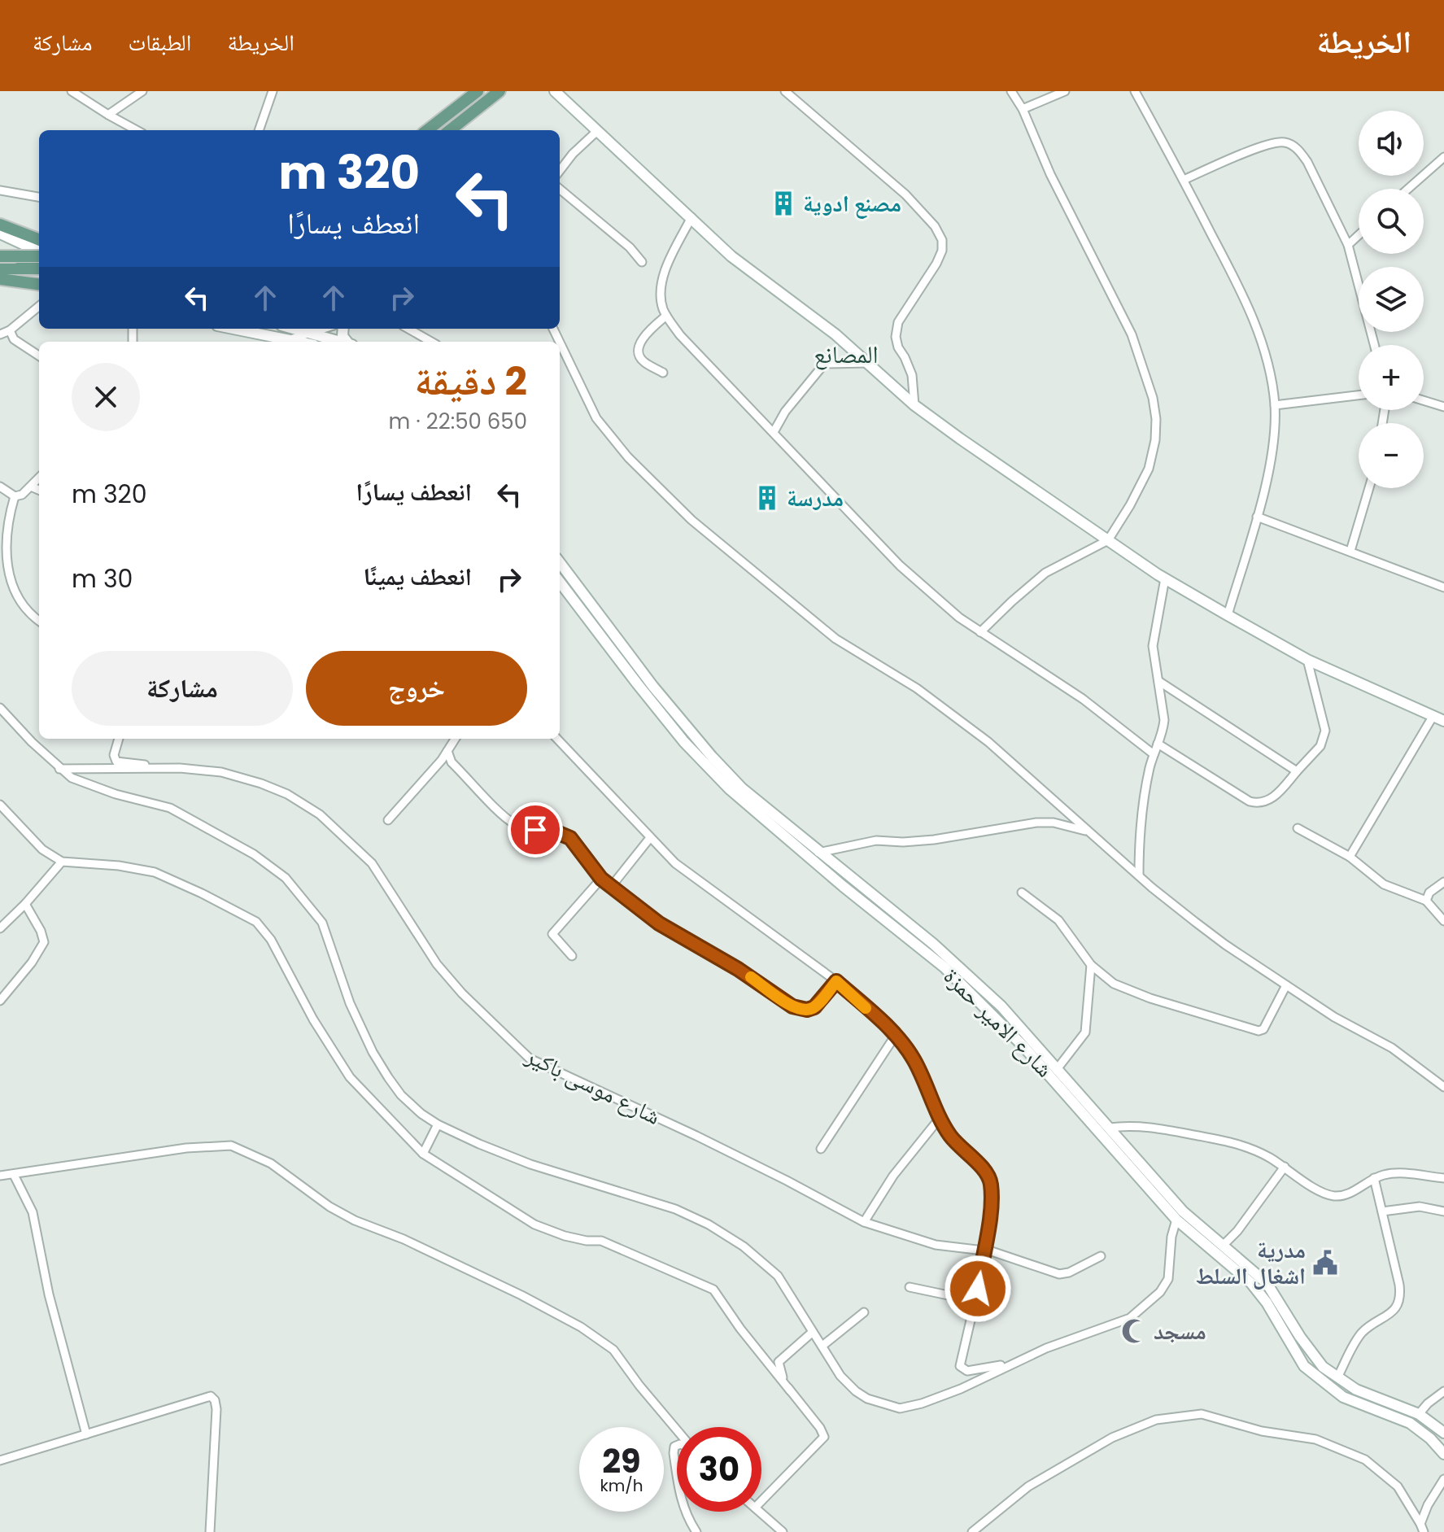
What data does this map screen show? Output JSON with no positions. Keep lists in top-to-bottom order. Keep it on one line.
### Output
{"streets":{"main road":["شارع الامير حمزة"],"street":["شارع موسى باكير"]},"districts":["المصانع"],"places":{"building":["مصنع ادوية","مدرسة"],"public building":["مدرية اشغال السلط"],"mosque":["مسجد"]},"page":{"header":"الخريطة","nav":["الخريطة","الطبقات","مشاركة"],"map_buttons":["+","−"],"turn":["320 m","انعطف يسارًا"],"heading":["2 دقيقة","650 m · 22:50"],"list":[{"name":"انعطف يسارًا","value":"320 m"},{"name":"انعطف يمينًا","value":"30 m"}],"buttons":["خروج","مشاركة"],"speed":"29 km/h","limit":"30"}}
